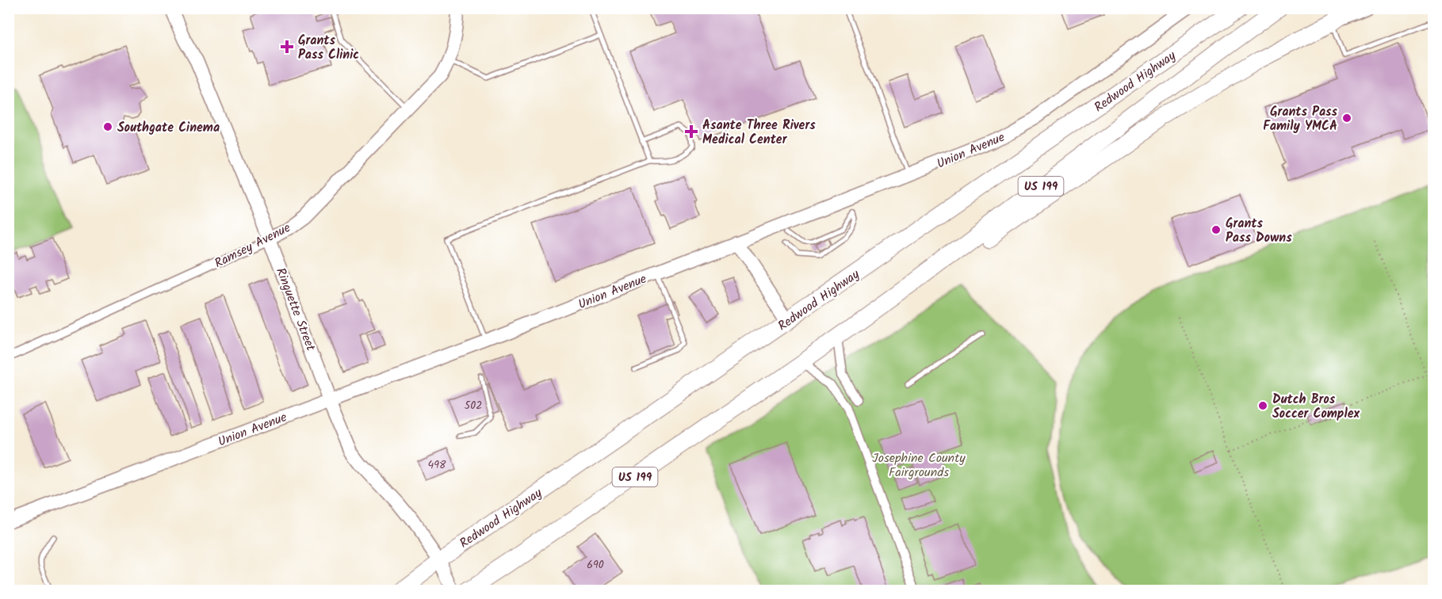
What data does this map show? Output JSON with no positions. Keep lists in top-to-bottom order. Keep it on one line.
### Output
{"streets":{"highway":["Redwood Highway","US 199"],"street":["Union Avenue","Ramsey Avenue","Ringuette Street"]},"crossings":[["Redwood Highway","Ringuette Street"],["Union Avenue","Ringuette Street"],["Ramsey Avenue","Ringuette Street"]],"parks":["Josephine County Fairgrounds"],"places":{"health":["Grants Pass Clinic","Asante Three Rivers Medical Center"],"other":["Grants Pass Family YMCA","Southgate Cinema","Grants Pass Downs","Dutch Bros Soccer Complex"]},"house_numbers":["502","498","690"]}
